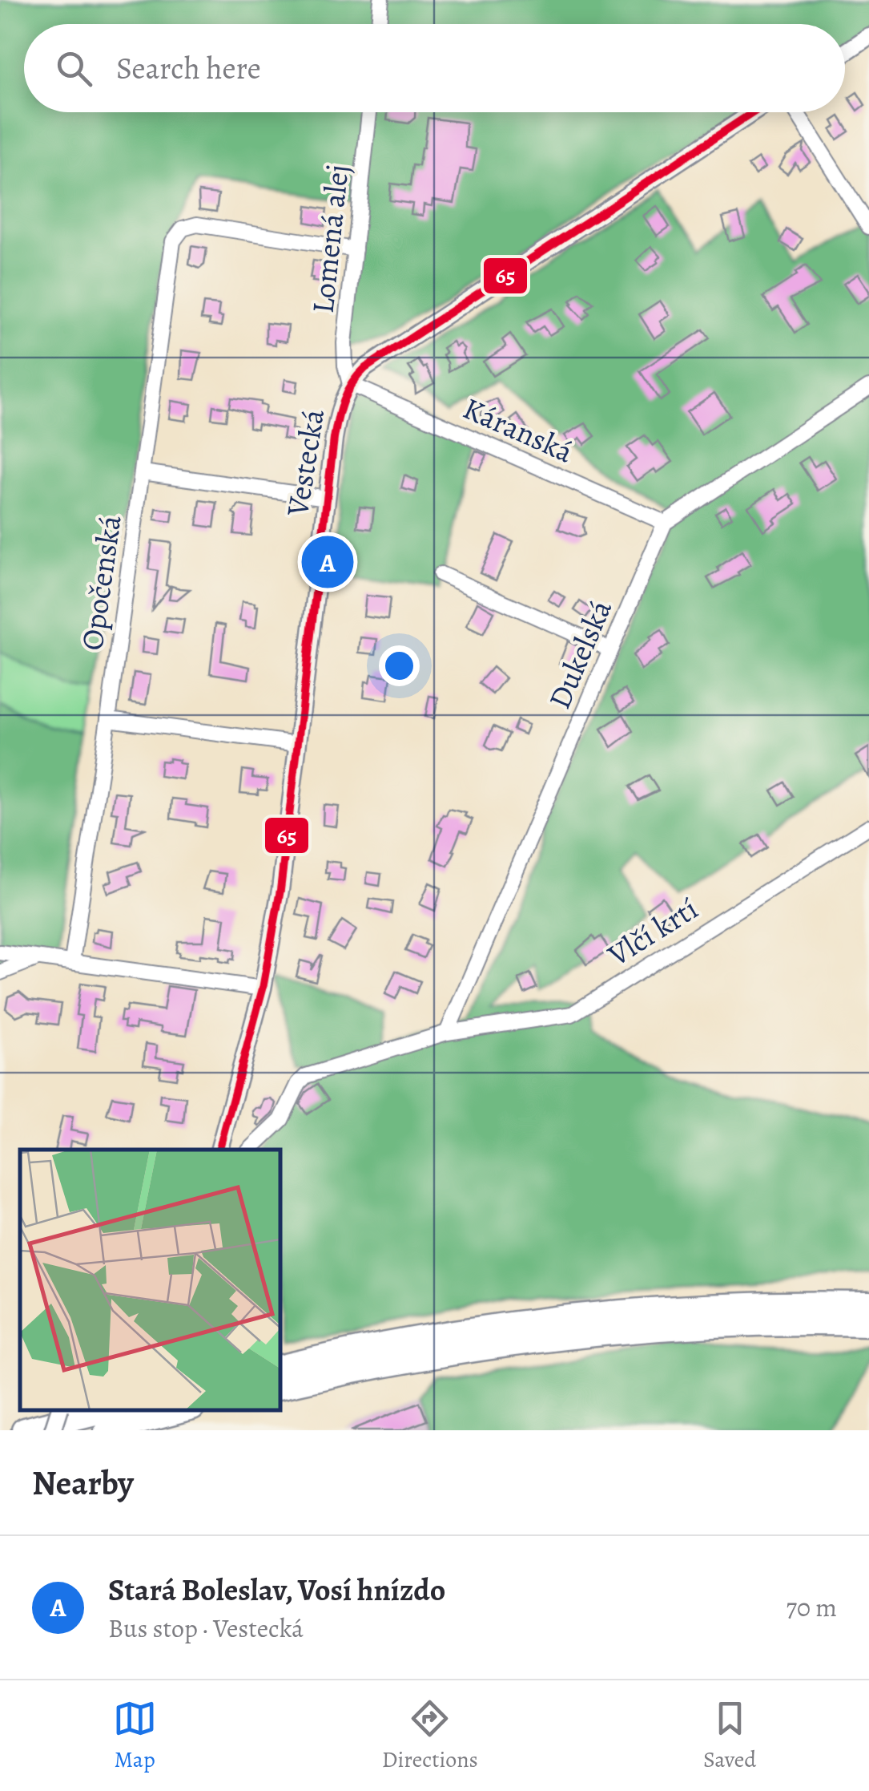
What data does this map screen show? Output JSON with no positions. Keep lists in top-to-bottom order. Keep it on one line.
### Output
{"streets":{"street":["Lomená alej","Káranská","Vestecká","Opočenská","Dukelská","Vlčí krtí"]},"crossings":[["Lomená alej","Káranská"],["Lomená alej","Vestecká"],["Lomená alej","Opočenská"],["Káranská","Vestecká"],["Káranská","Dukelská"],["Dukelská","Vlčí krtí"]],"lines":["transit line 65"],"page":{"search":"Search here","pins":"A","heading":"Nearby","list":[{"mark":"A","name":"Stará Boleslav, Vosí hnízdo","note":"Bus stop · Vestecká","value":"70 m"}],"nav":["Map","Directions","Saved"]}}
